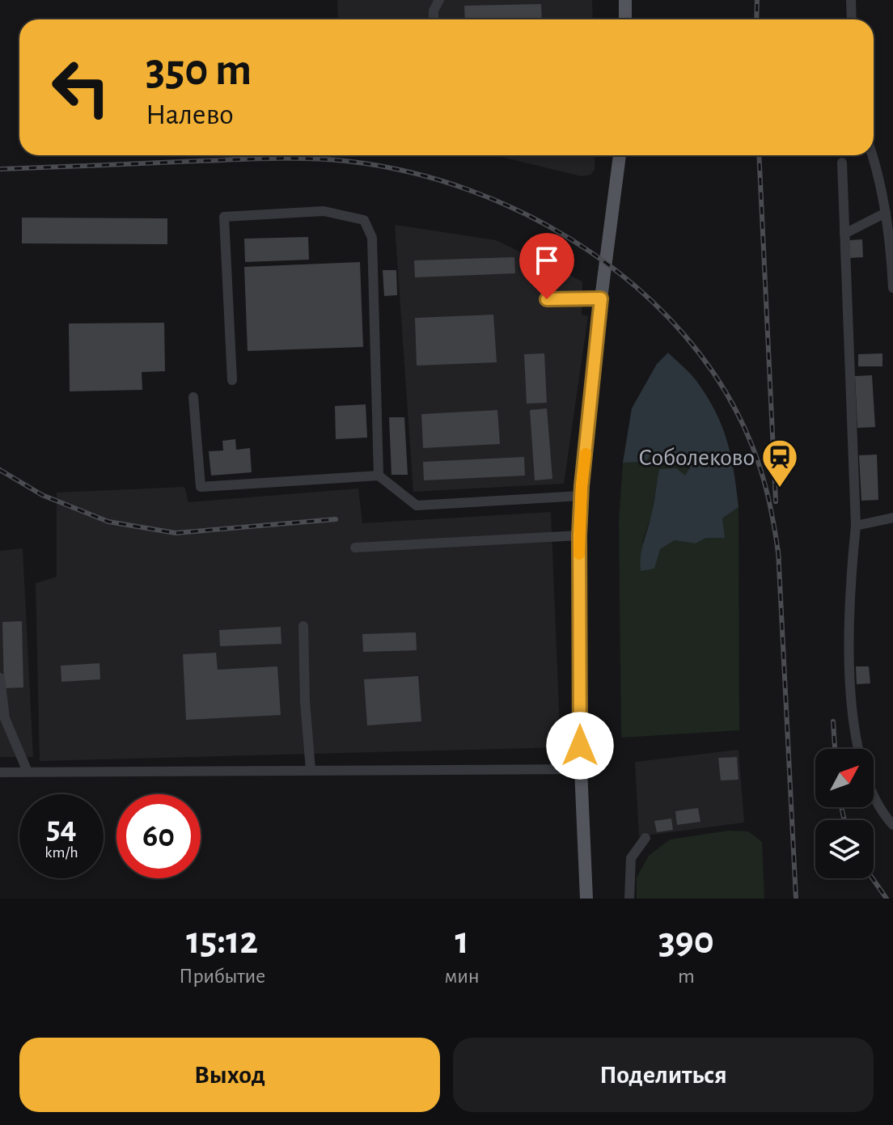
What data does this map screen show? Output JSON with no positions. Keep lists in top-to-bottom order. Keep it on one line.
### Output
{"places":{"station":["Соболеково"]},"north":"top right","page":{"turn":["350 m","Налево"],"speed":"54 km/h","limit":"60","eta":["15:12","Прибытие","1","мин","390","m"],"buttons":["Выход","Поделиться"]}}
